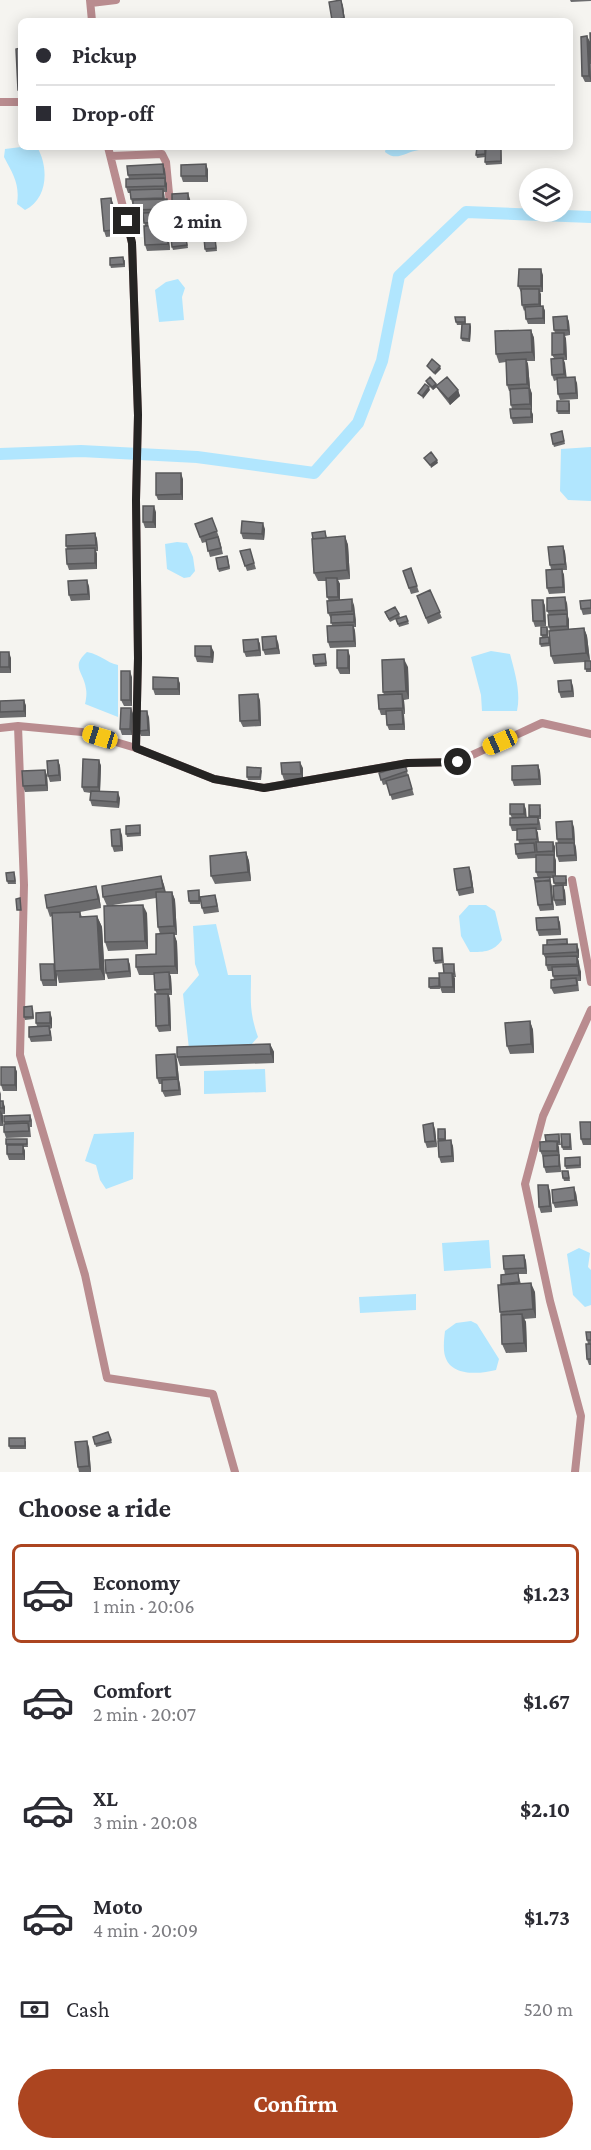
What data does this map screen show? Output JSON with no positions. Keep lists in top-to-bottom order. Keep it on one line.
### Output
{"page":{"banner":["Pickup","Drop-off"],"bubble":"2 min","heading":"Choose a ride","list":[{"name":"Economy","note":"1 min · 20:06","value":"$1.23"},{"name":"Comfort","note":"2 min · 20:07","value":"$1.67"},{"name":"XL","note":"3 min · 20:08","value":"$2.10"},{"name":"Moto","note":"4 min · 20:09","value":"$1.73"}],"pay":["Cash","520 m"],"buttons":"Confirm"}}
